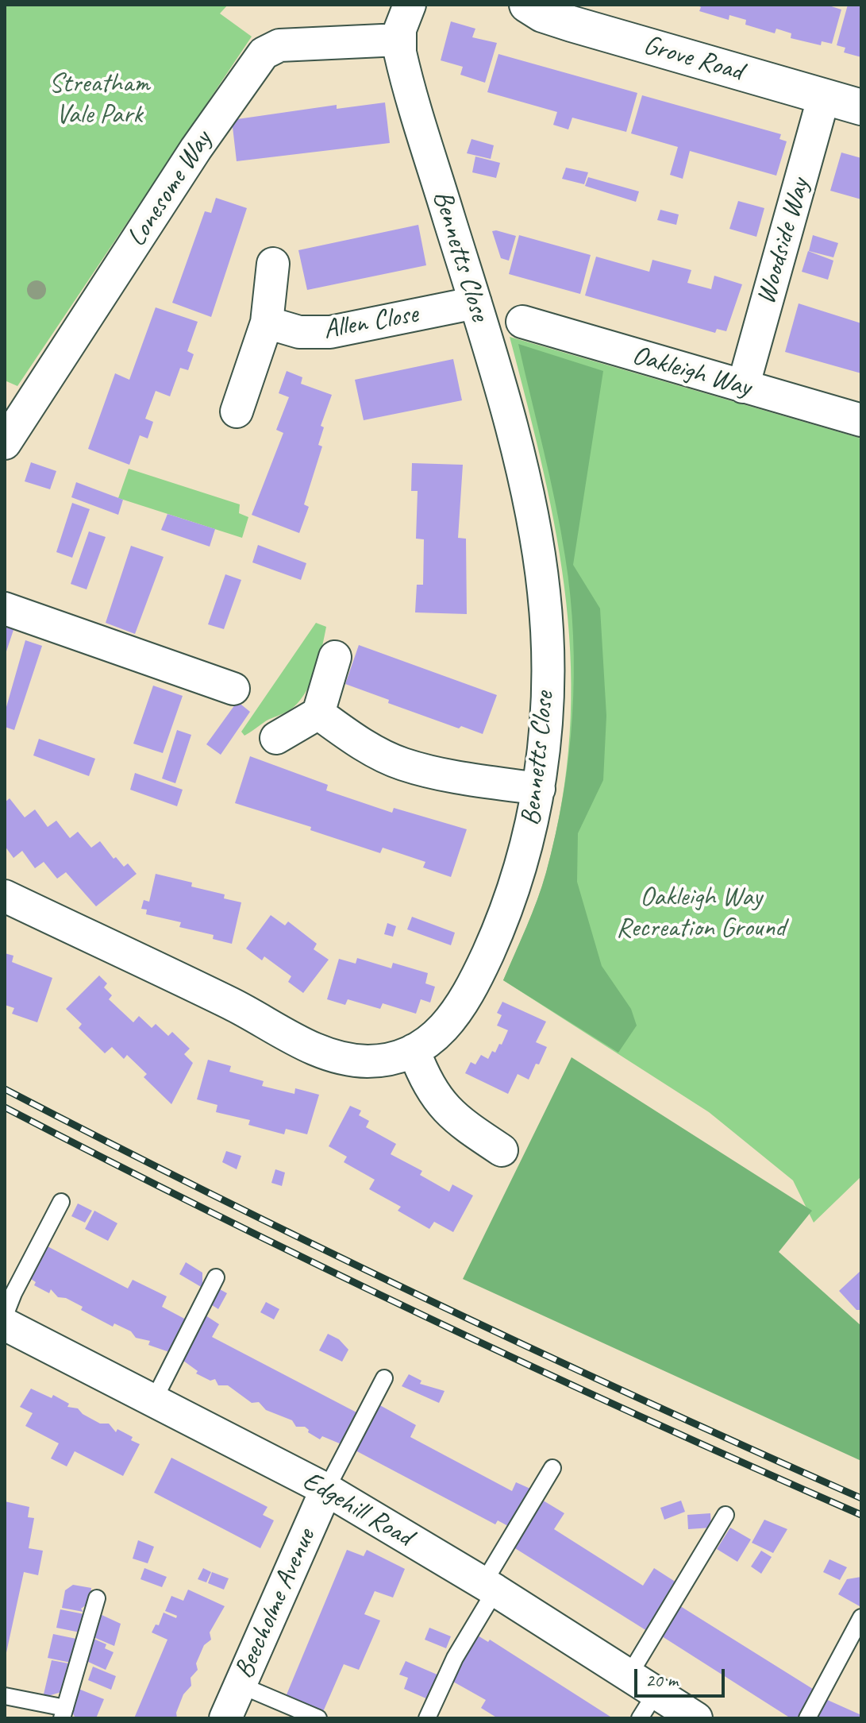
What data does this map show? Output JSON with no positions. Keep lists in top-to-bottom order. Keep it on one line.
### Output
{"streets":{"street":["Grove Road","Lonesome Way","Woodside Way","Bennetts Close","Allen Close","Oakleigh Way","Edgehill Road","Beecholme Avenue"]},"crossings":[["Grove Road","Woodside Way"],["Lonesome Way","Bennetts Close"],["Woodside Way","Oakleigh Way"],["Bennetts Close","Allen Close"],["Edgehill Road","Beecholme Avenue"]],"parks":["Streatham Vale Park","Oakleigh Way Recreation Ground"],"scale_bar":"20 m"}
